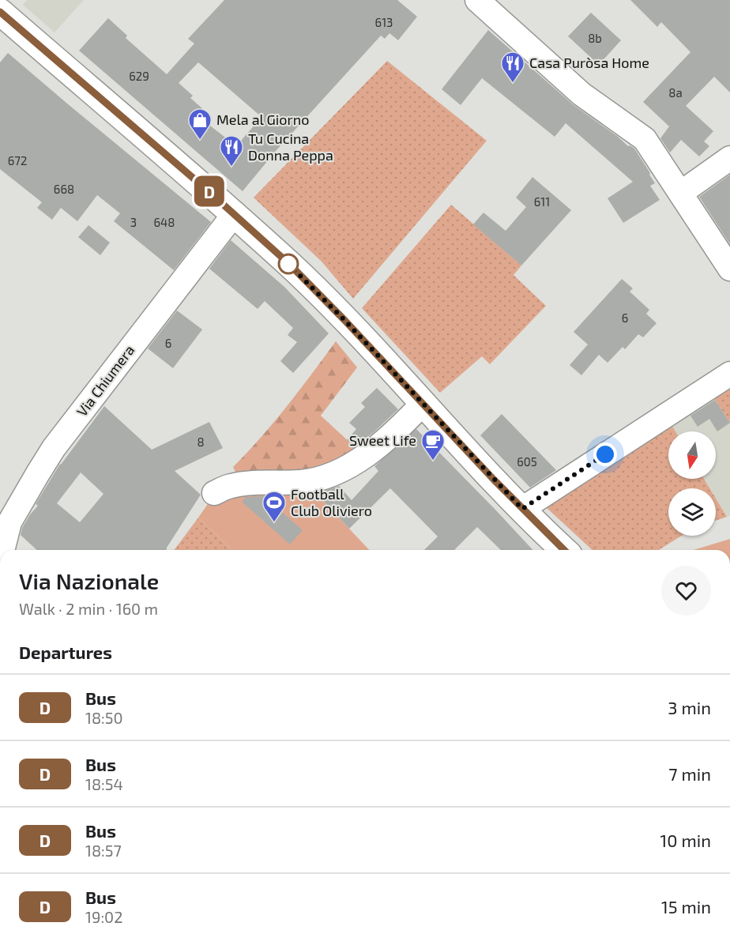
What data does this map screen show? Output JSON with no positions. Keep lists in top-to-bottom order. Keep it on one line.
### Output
{"streets":{"street":["Via Chiumera"]},"places":{"restaurant":["Casa Puròsa Home","Tu Cucina Donna Peppa"],"shop":["Mela al Giorno"],"cafe":["Sweet Life"],"sports":["Football Club Oliviero"]},"lines":["bus line D"],"house_numbers":["613","8b","629","8a","672","668","611","3","648","6","6","8","605"],"north":"bottom","page":{"on_map":"D","heading":[["Via Nazionale","Walk · 2 min · 160 m"],"Departures"],"list":[{"mark":"D","name":"Bus","note":"18:50","value":"3 min"},{"mark":"D","name":"Bus","note":"18:54","value":"7 min"},{"mark":"D","name":"Bus","note":"18:57","value":"10 min"},{"mark":"D","name":"Bus","note":"19:02","value":"15 min"}]}}
